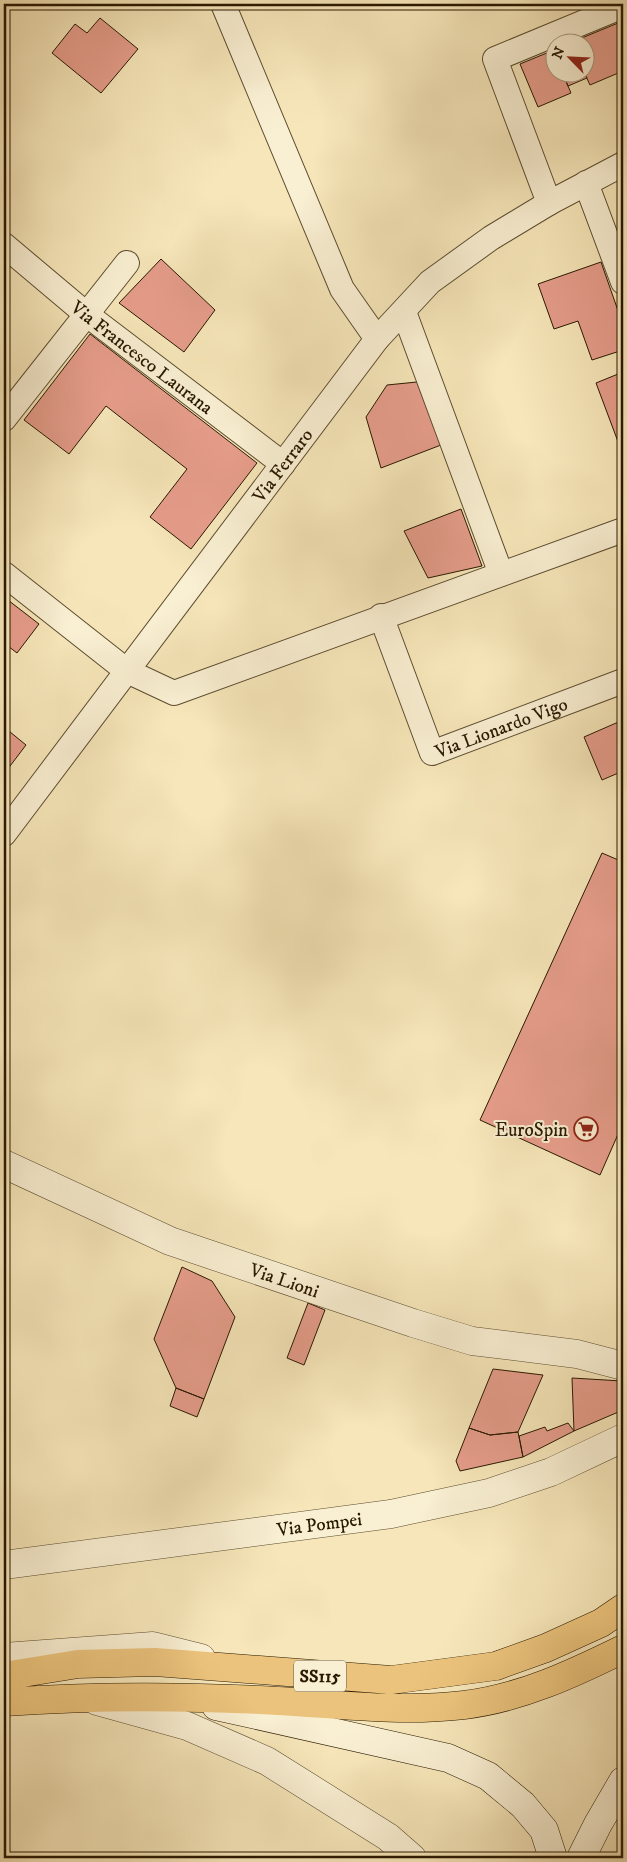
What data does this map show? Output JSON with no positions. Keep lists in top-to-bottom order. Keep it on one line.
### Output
{"streets":{"main road":["SS115"],"street":["Via Francesco Laurana","Via Ferraro","Via Lionardo Vigo","Via Lioni","Via Pompei"]},"crossings":[["Via Francesco Laurana","Via Ferraro"]],"places":{"supermarket":["EuroSpin"]},"north":"top left"}
